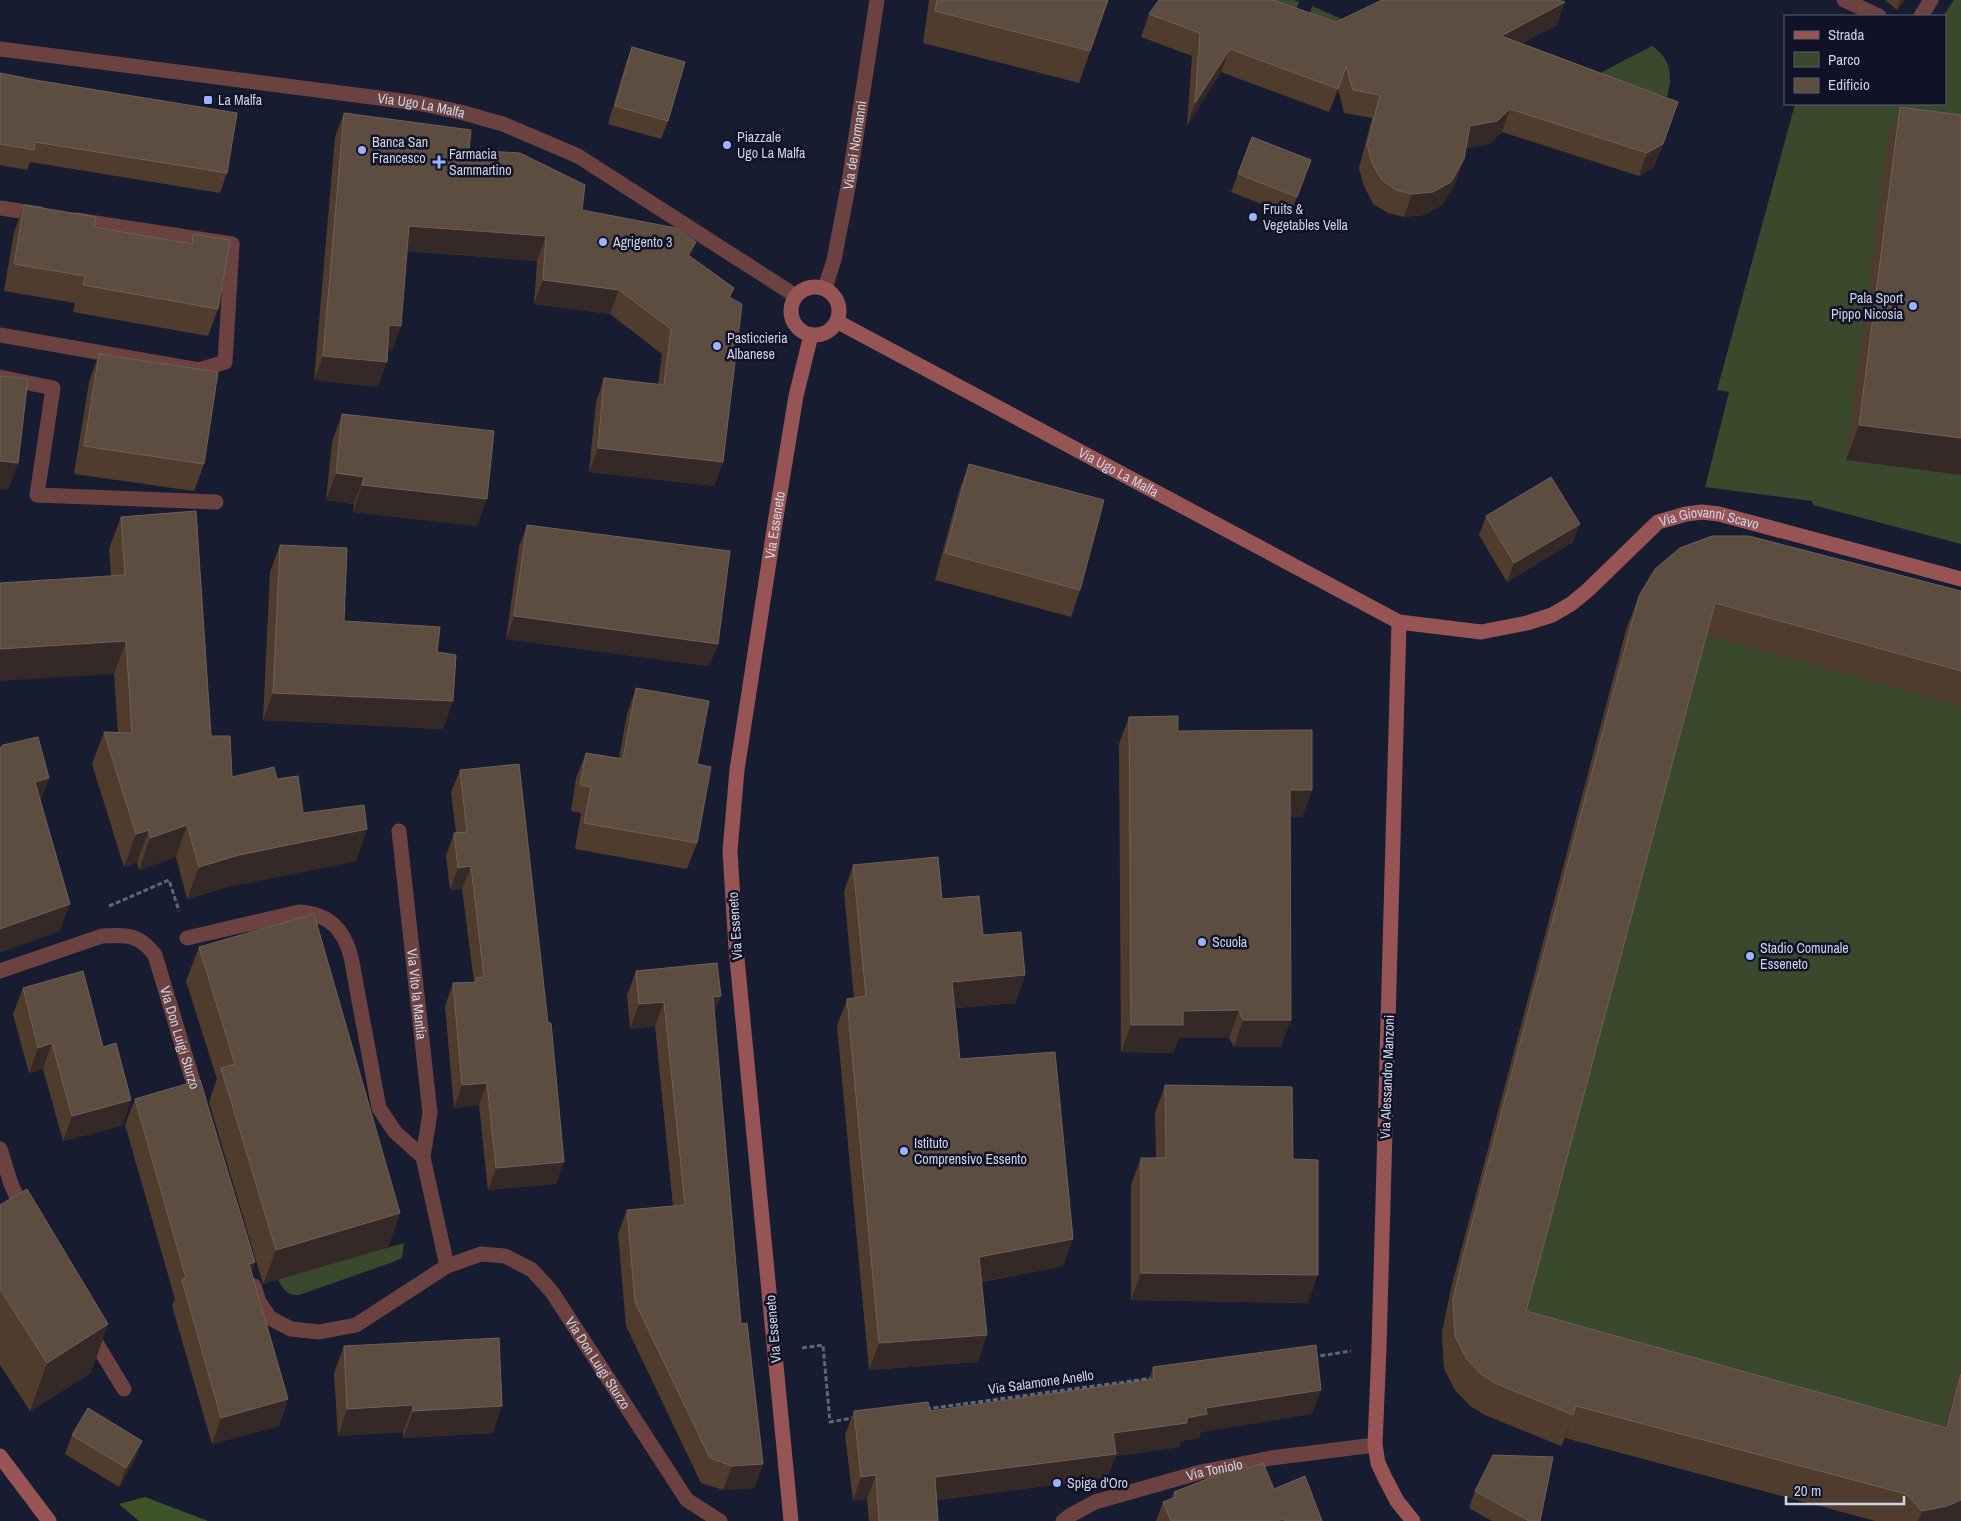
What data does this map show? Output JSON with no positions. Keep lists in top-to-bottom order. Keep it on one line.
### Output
{"streets":{"street":["Via Ugo La Malfa","Via dei Normanni","Via Esseneto","Via Giovanni Scavo","Via Vito la Mantia","Via Don Luigi Sturzo","Via Alessandro Manzoni","Via Toniolo"],"path":["Via Salamone Anello"]},"crossings":[["Via Ugo La Malfa","Via dei Normanni"],["Via Ugo La Malfa","Via Esseneto"],["Via Ugo La Malfa","Via Giovanni Scavo"],["Via Ugo La Malfa","Via Alessandro Manzoni"],["Via dei Normanni","Via Esseneto"],["Via Giovanni Scavo","Via Alessandro Manzoni"],["Via Alessandro Manzoni","Via Toniolo"]],"places":{"transit":["La Malfa"],"other":["Piazzale Ugo La Malfa","Banca San Francesco","Fruits & Vegetables Vella","Agrigento 3","Pala Sport Pippo Nicosia","Pasticcieria Albanese","Scuola","Stadio Comunale Esseneto","Istituto Comprensivo Essento","Spiga d'Oro"],"health":["Farmacia Sammartino"]},"legend":["Strada","Parco","Edificio"],"scale_bar":"20 m"}
